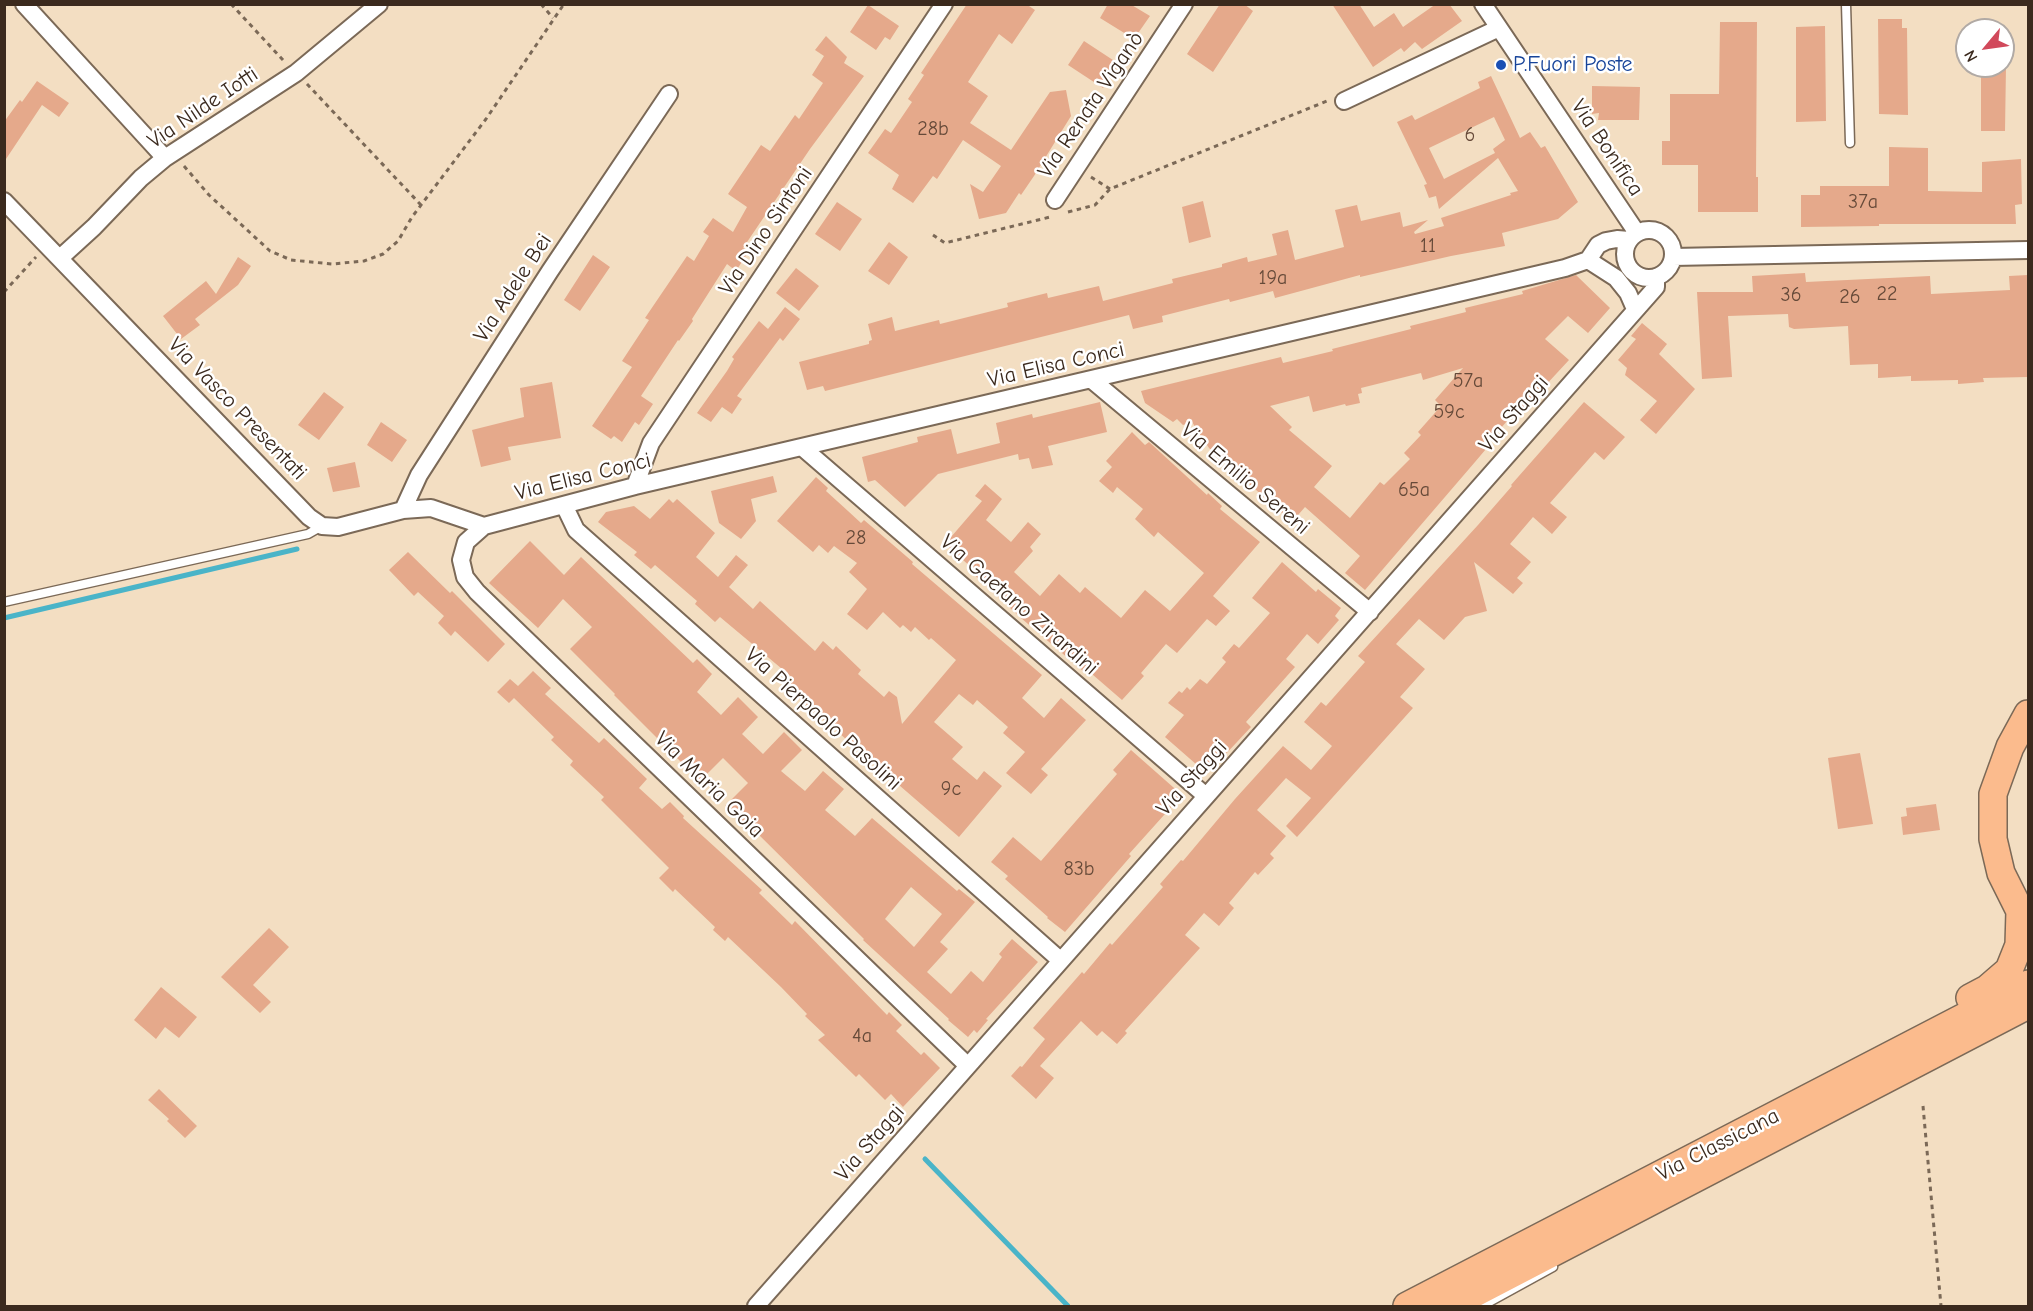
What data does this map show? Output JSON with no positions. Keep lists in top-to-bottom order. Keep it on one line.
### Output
{"streets":{"highway":["Via Classicana"],"street":["Via Renata Viganò","Via Nilde Iotti","Via Bonifica","Via Dino Sintoni","Via Adele Bei","Via Elisa Conci","Via Vasco Presentati","Via Staggi","Via Emilio Sereni","Via Gaetano Zirardini","Via Pierpaolo Pasolini","Via Maria Goia"]},"crossings":[["Via Nilde Iotti","Via Vasco Presentati"],["Via Bonifica","Via Elisa Conci"],["Via Bonifica","Via Staggi"],["Via Dino Sintoni","Via Elisa Conci"],["Via Elisa Conci","Via Staggi"],["Via Elisa Conci","Via Emilio Sereni"],["Via Elisa Conci","Via Gaetano Zirardini"],["Via Elisa Conci","Via Pierpaolo Pasolini"],["Via Elisa Conci","Via Maria Goia"],["Via Staggi","Via Emilio Sereni"],["Via Staggi","Via Gaetano Zirardini"],["Via Staggi","Via Pierpaolo Pasolini"],["Via Staggi","Via Maria Goia"]],"places":["P.Fuori Poste"],"house_numbers":["28b","6","37a","11","19a","22","36","26","57a","59c","65a","28","9c","83b","4a"],"north":"bottom left"}
